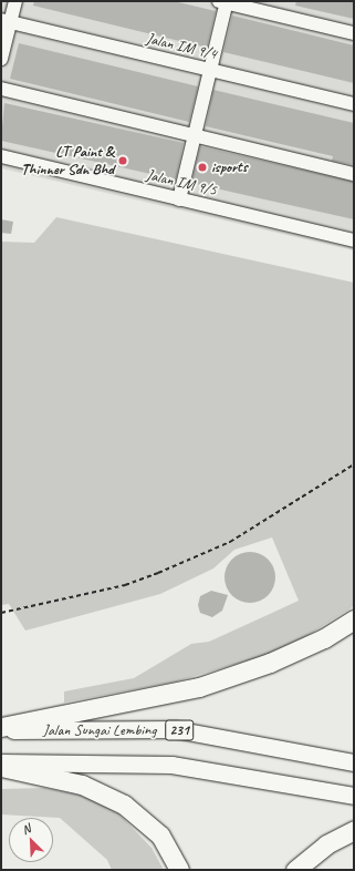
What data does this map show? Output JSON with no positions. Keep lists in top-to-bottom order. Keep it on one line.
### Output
{"streets":{"main road":["Jalan Sungai Lembing","231"],"street":["Jalan IM 9/4","Jalan IM 9/5"]},"places":["LT Paint & Thinner Sdn Bhd","isports"],"north":"top left"}
